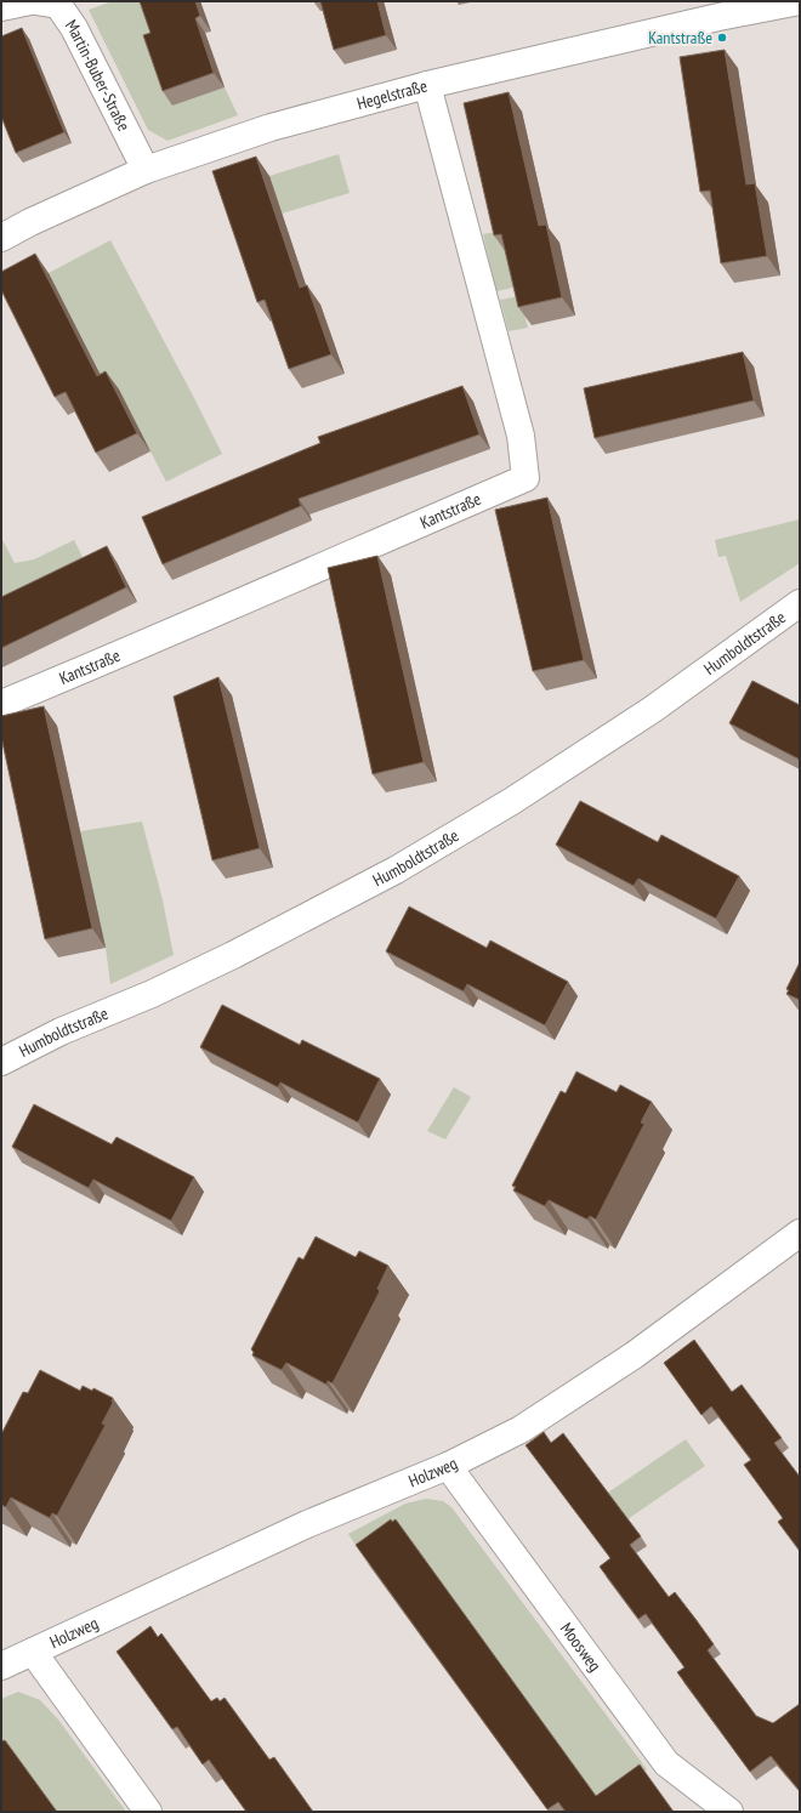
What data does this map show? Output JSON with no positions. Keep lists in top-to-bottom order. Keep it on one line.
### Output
{"streets":{"street":["Martin-Buber-Straße","Hegelstraße","Kantstraße","Humboldtstraße","Holzweg","Moosweg"]},"crossings":[["Martin-Buber-Straße","Hegelstraße"],["Hegelstraße","Kantstraße"],["Holzweg","Moosweg"]],"places":["Kantstraße"]}
